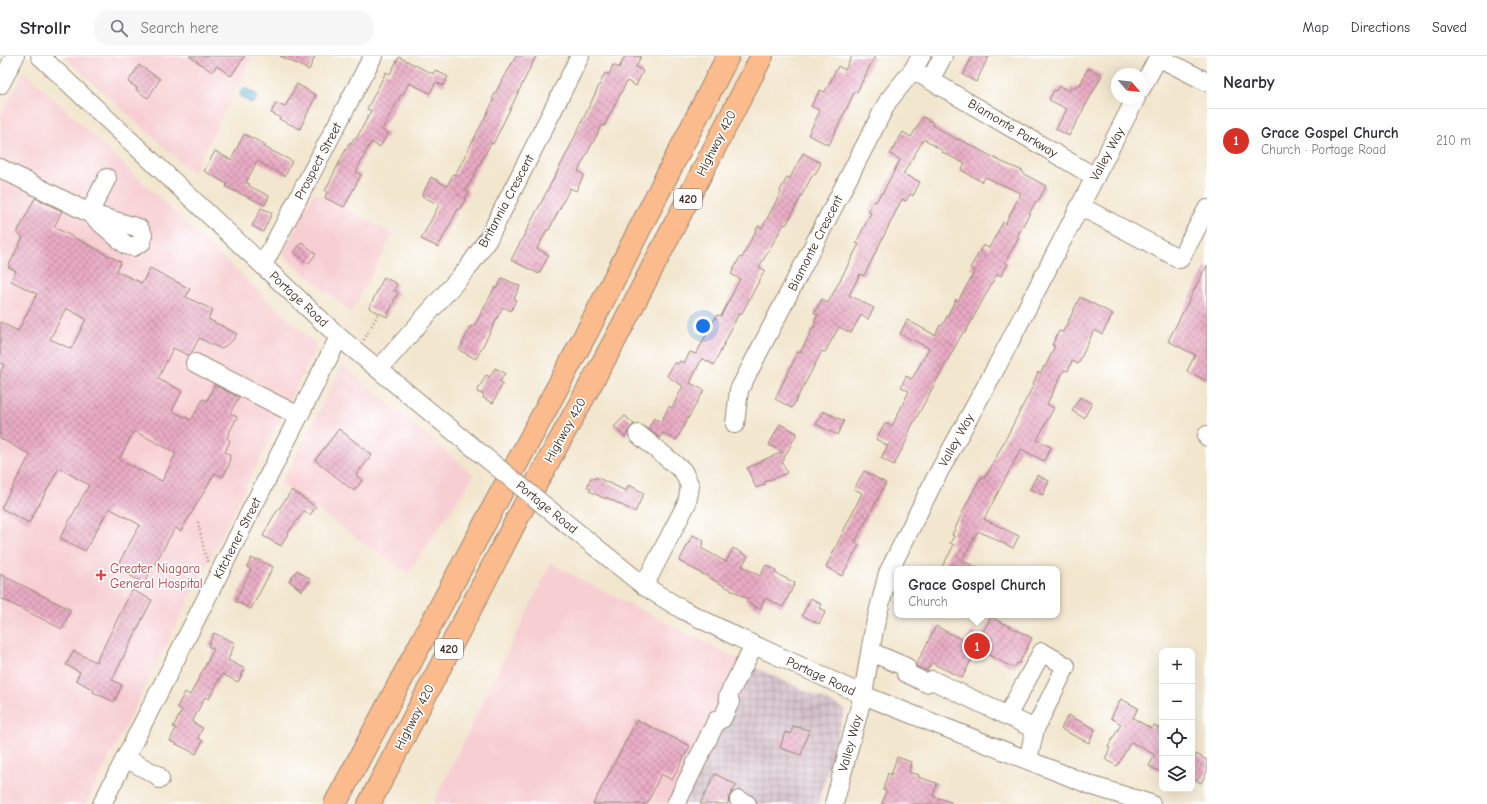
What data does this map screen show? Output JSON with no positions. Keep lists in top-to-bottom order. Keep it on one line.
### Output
{"streets":{"highway":["Highway 420","420"],"street":["Biamonte Parkway","Valley Way","Prospect Street","Britannia Crescent","Biamonte Crescent","Portage Road","Kitchener Street"]},"crossings":[["Biamonte Parkway","Valley Way"],["Biamonte Parkway","Biamonte Crescent"],["Valley Way","Portage Road"],["Prospect Street","Portage Road"],["Britannia Crescent","Portage Road"],["Portage Road","Kitchener Street"]],"places":{"health":["Greater Niagara General Hospital"]},"north":"bottom right","page":{"header":"Strollr","search":"Search here","nav":["Map","Directions","Saved"],"heading":"Nearby","list":[{"mark":"1","name":"Grace Gospel Church","note":"Church · Portage Road","value":"210 m"}],"popup":["Grace Gospel Church","Church"],"pins":"1","map_buttons":["+","−"]}}
